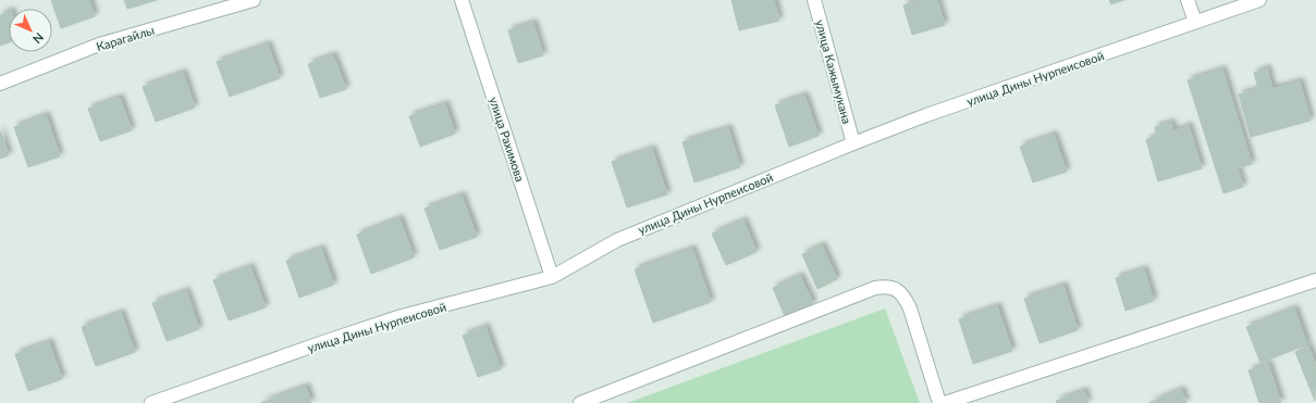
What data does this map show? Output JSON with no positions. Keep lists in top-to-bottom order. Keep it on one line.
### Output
{"streets":{"street":["Карагайлы","улица Кажымукана","улица Дины Нурпеисовой","улица Рахимова"]},"crossings":[["улица Кажымукана","улица Дины Нурпеисовой"],["улица Дины Нурпеисовой","улица Рахимова"]],"north":"bottom right"}
